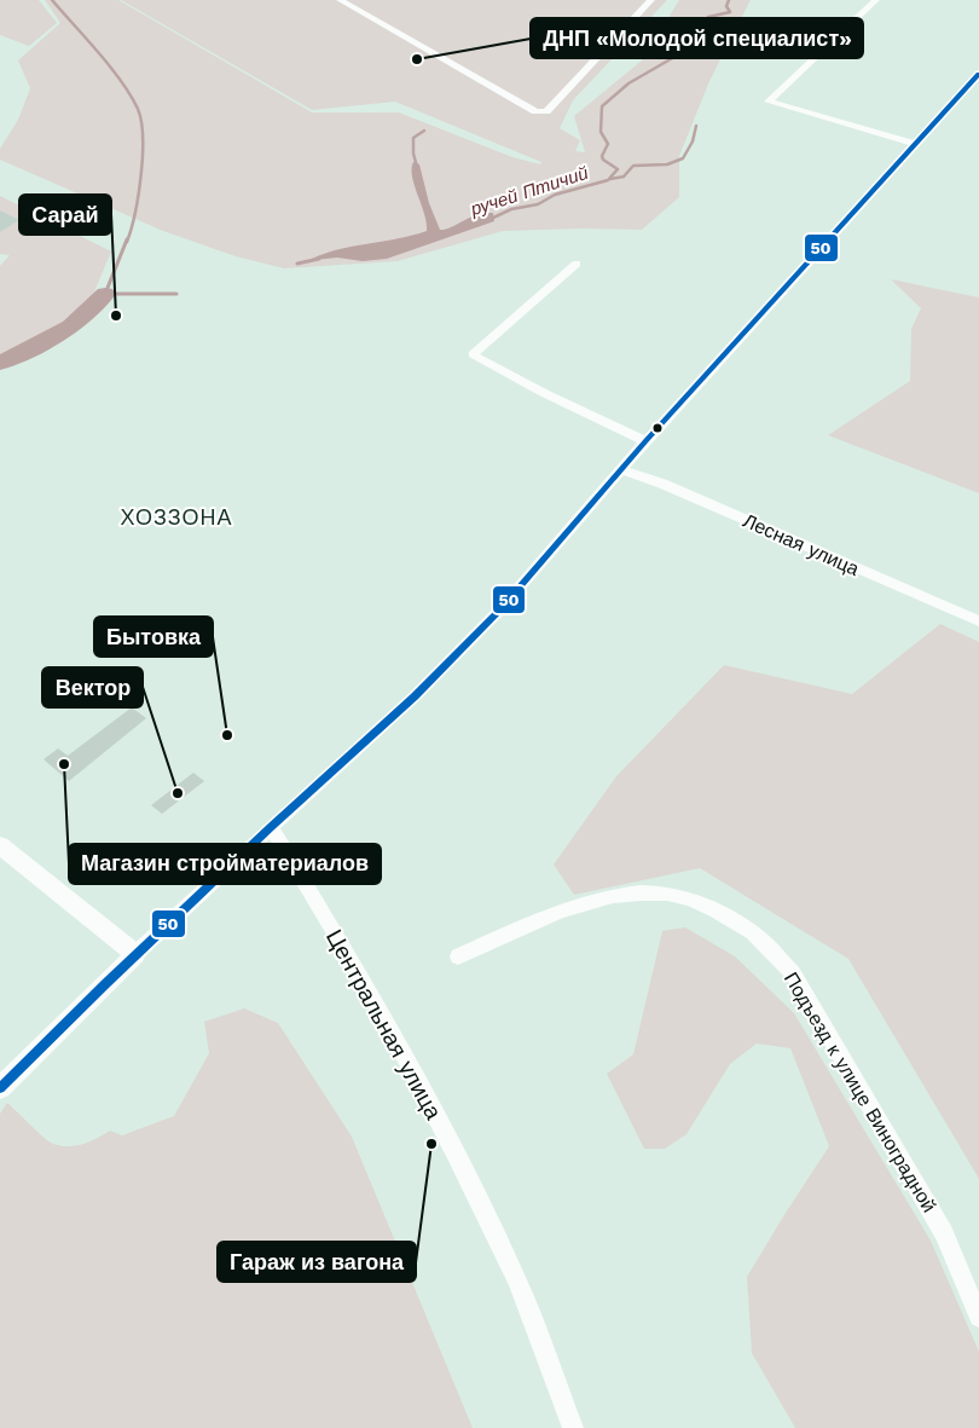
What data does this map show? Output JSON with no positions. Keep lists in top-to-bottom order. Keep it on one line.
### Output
{"streets":{"street":["Лесная улица","Центральная улица","Подъезд к улице Виноградной"]},"districts":["ХОЗЗОНА"],"water":["ручей Птичий"],"places":["ДНП «Молодой специалист»","Сарай","Бытовка","Магазин стройматериалов","Вектор","Гараж из вагона"],"lines":["transit line 50"]}
